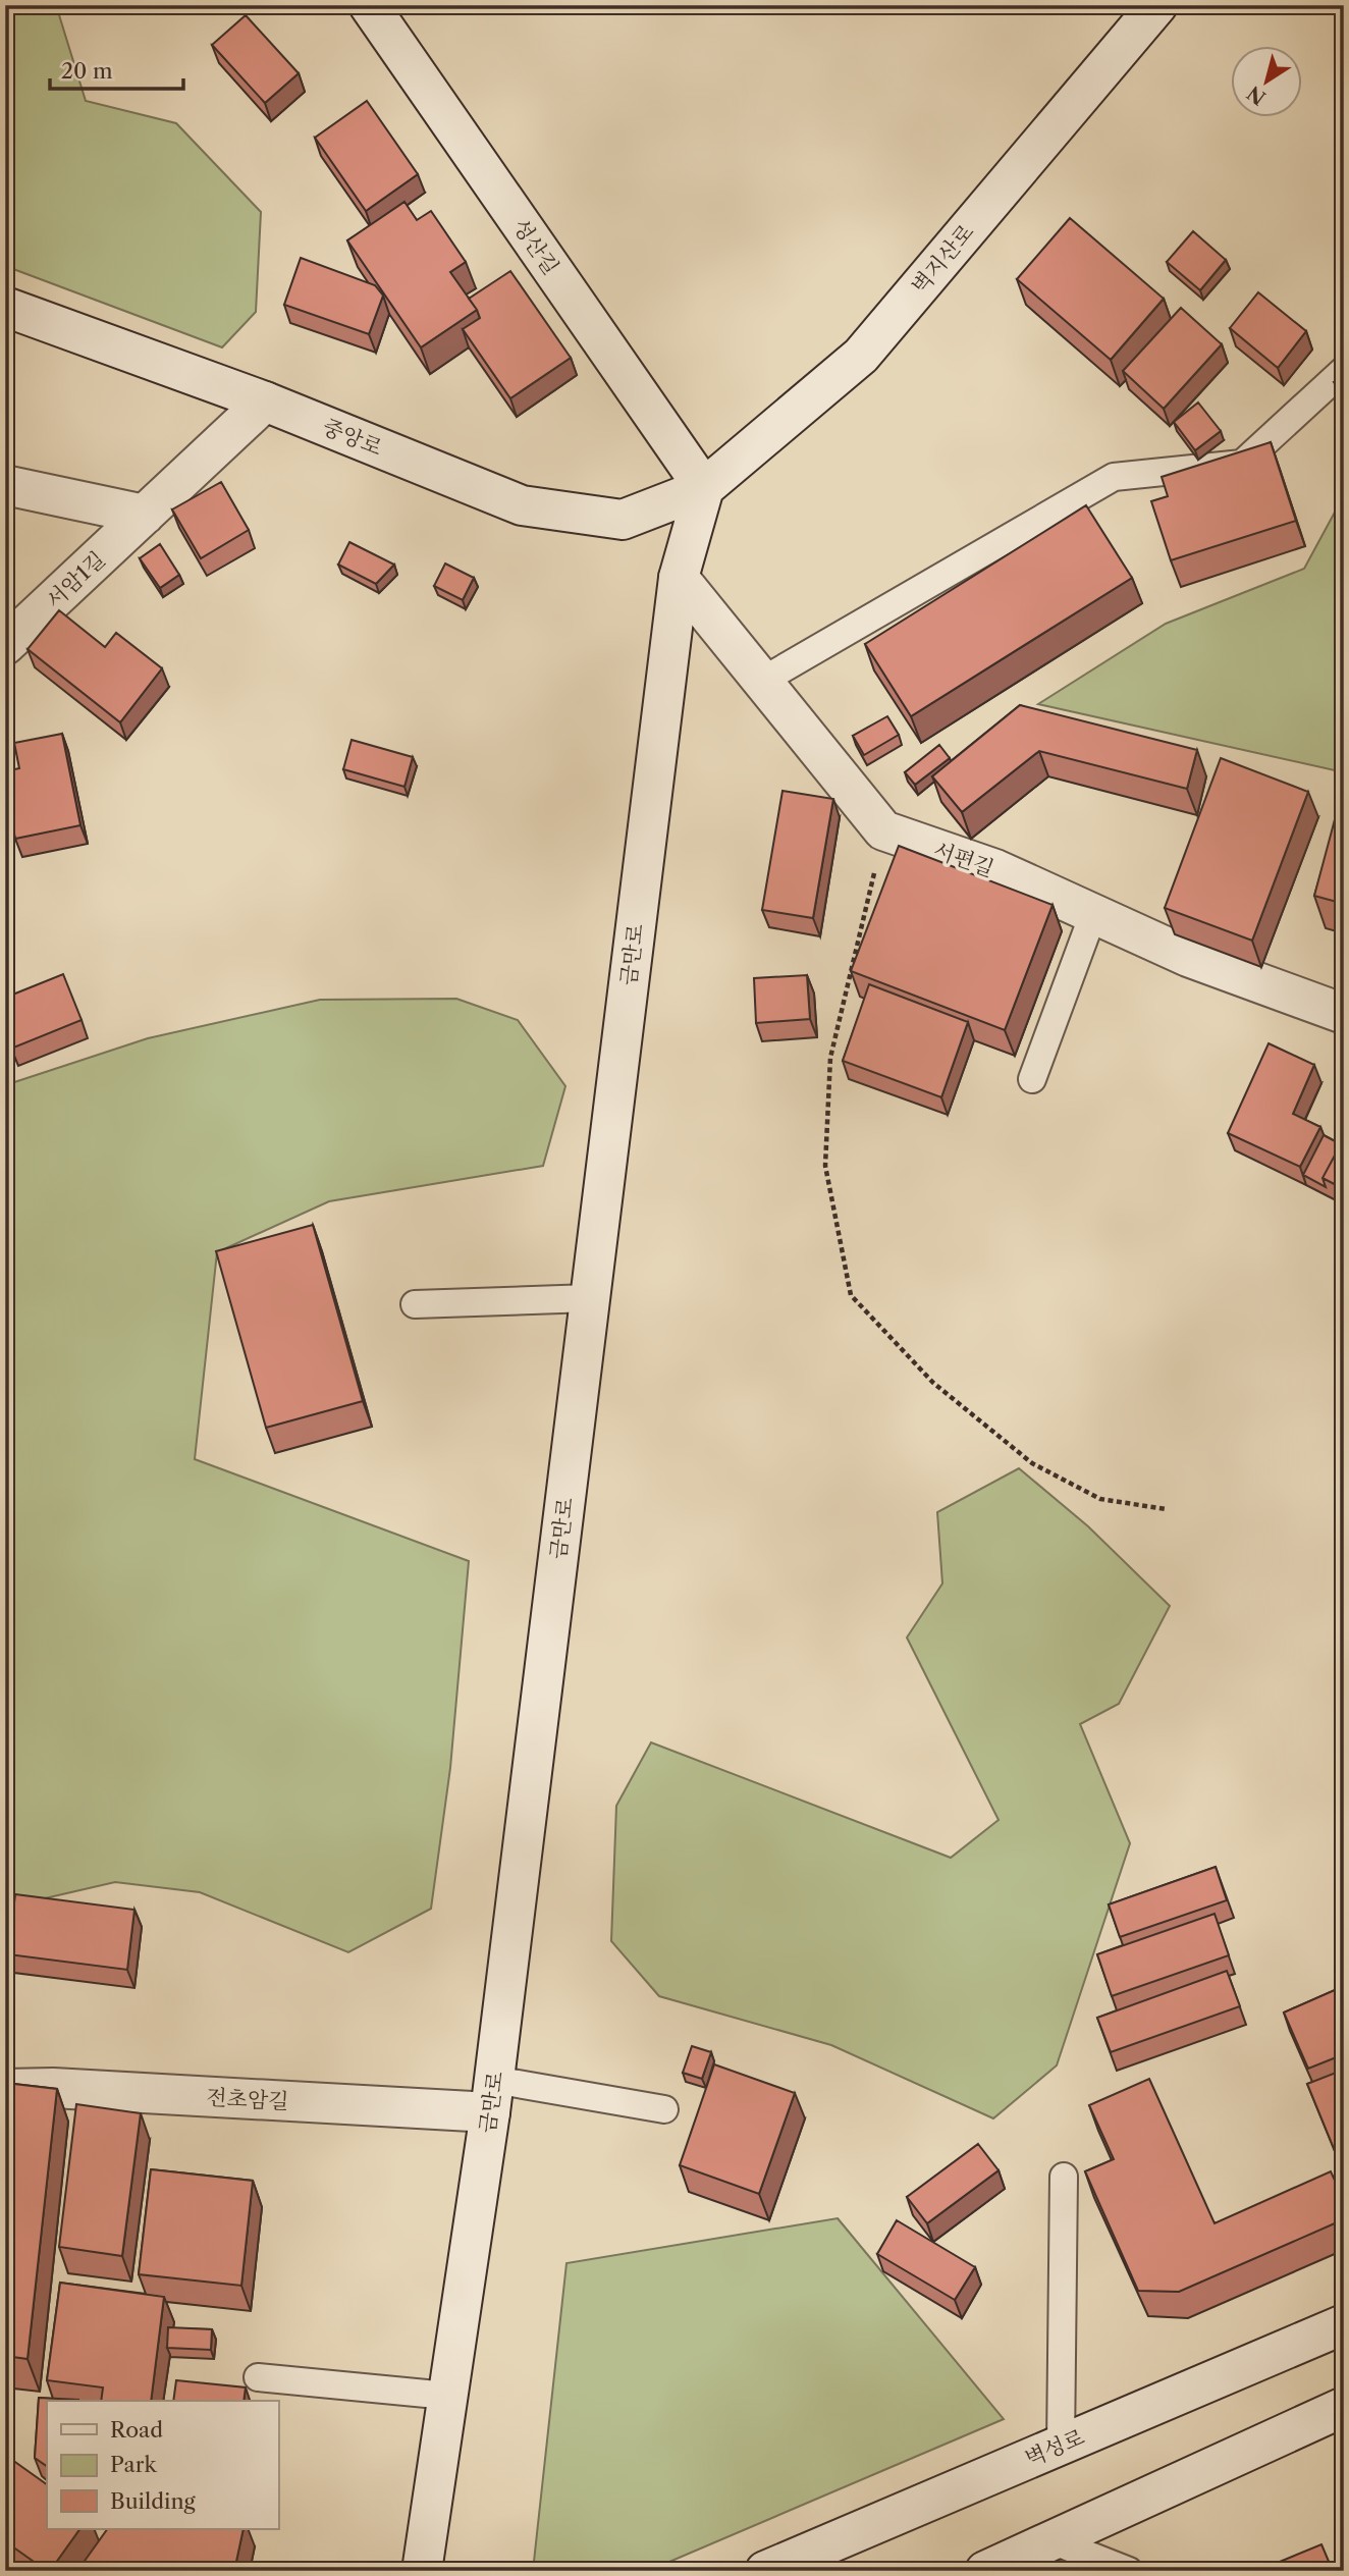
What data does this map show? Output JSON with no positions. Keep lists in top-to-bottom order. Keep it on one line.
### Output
{"streets":{"street":["성산길","벽지산로","중앙로","서암1길","서편길","금만로","전초암길","벽성로"]},"crossings":[["성산길","벽지산로"],["성산길","중앙로"],["성산길","금만로"],["벽지산로","중앙로"],["벽지산로","금만로"],["중앙로","서암1길"],["중앙로","금만로"],["금만로","전초암길"]],"legend":["Road","Park","Building"],"scale_bar":"20 m","north":"bottom left"}
